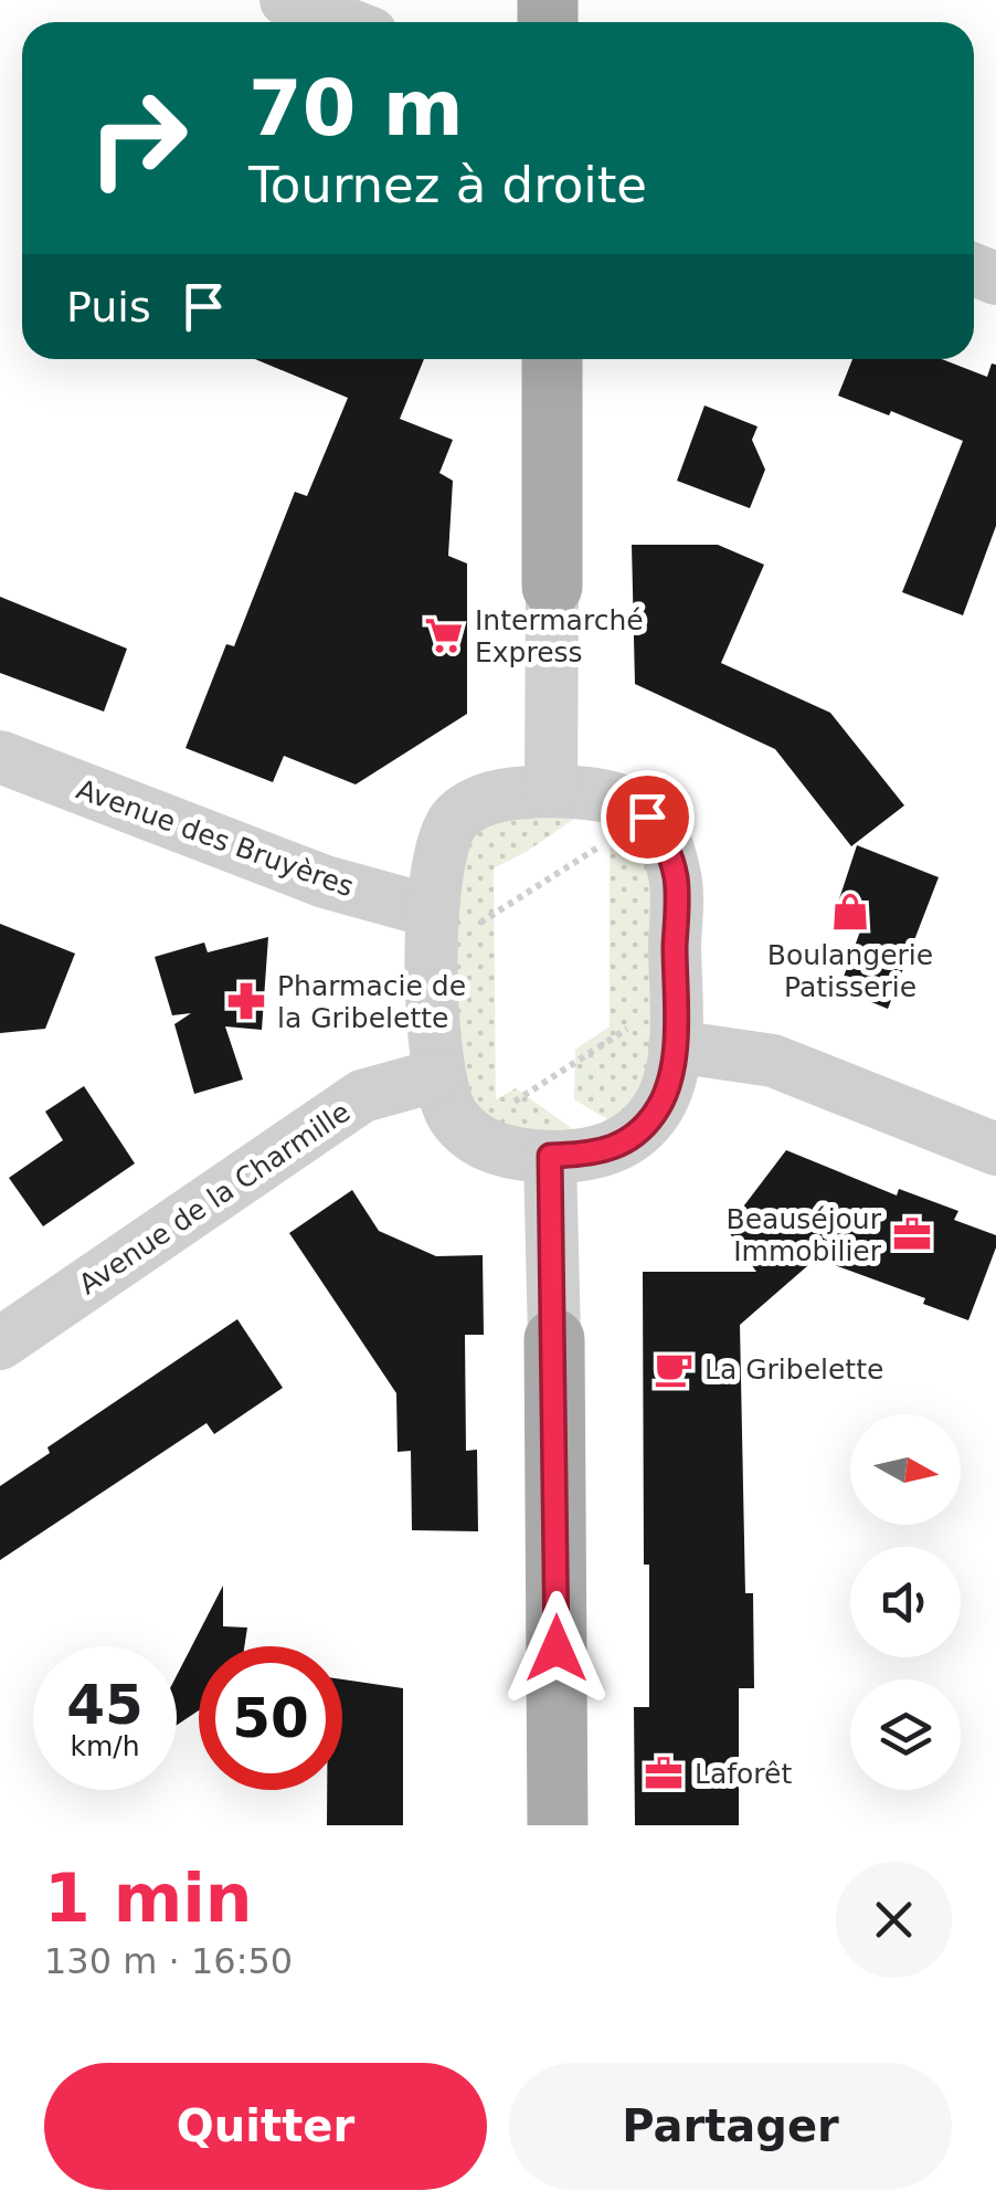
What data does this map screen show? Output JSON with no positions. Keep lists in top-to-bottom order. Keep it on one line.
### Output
{"streets":{"street":["Avenue des Bruyères","Avenue de la Charmille"]},"places":{"supermarket":["Intermarché Express"],"shop":["Boulangerie Patisserie"],"pharmacy":["Pharmacie de la Gribelette"],"office":["Beauséjour Immobilier","Laforêt"],"cafe":["La Gribelette"]},"north":"right","page":{"turn":["70 m","Tournez à droite"],"then":"Puis","speed":"45 km/h","limit":"50","heading":["1 min","130 m · 16:50"],"buttons":["Quitter","Partager"]}}
